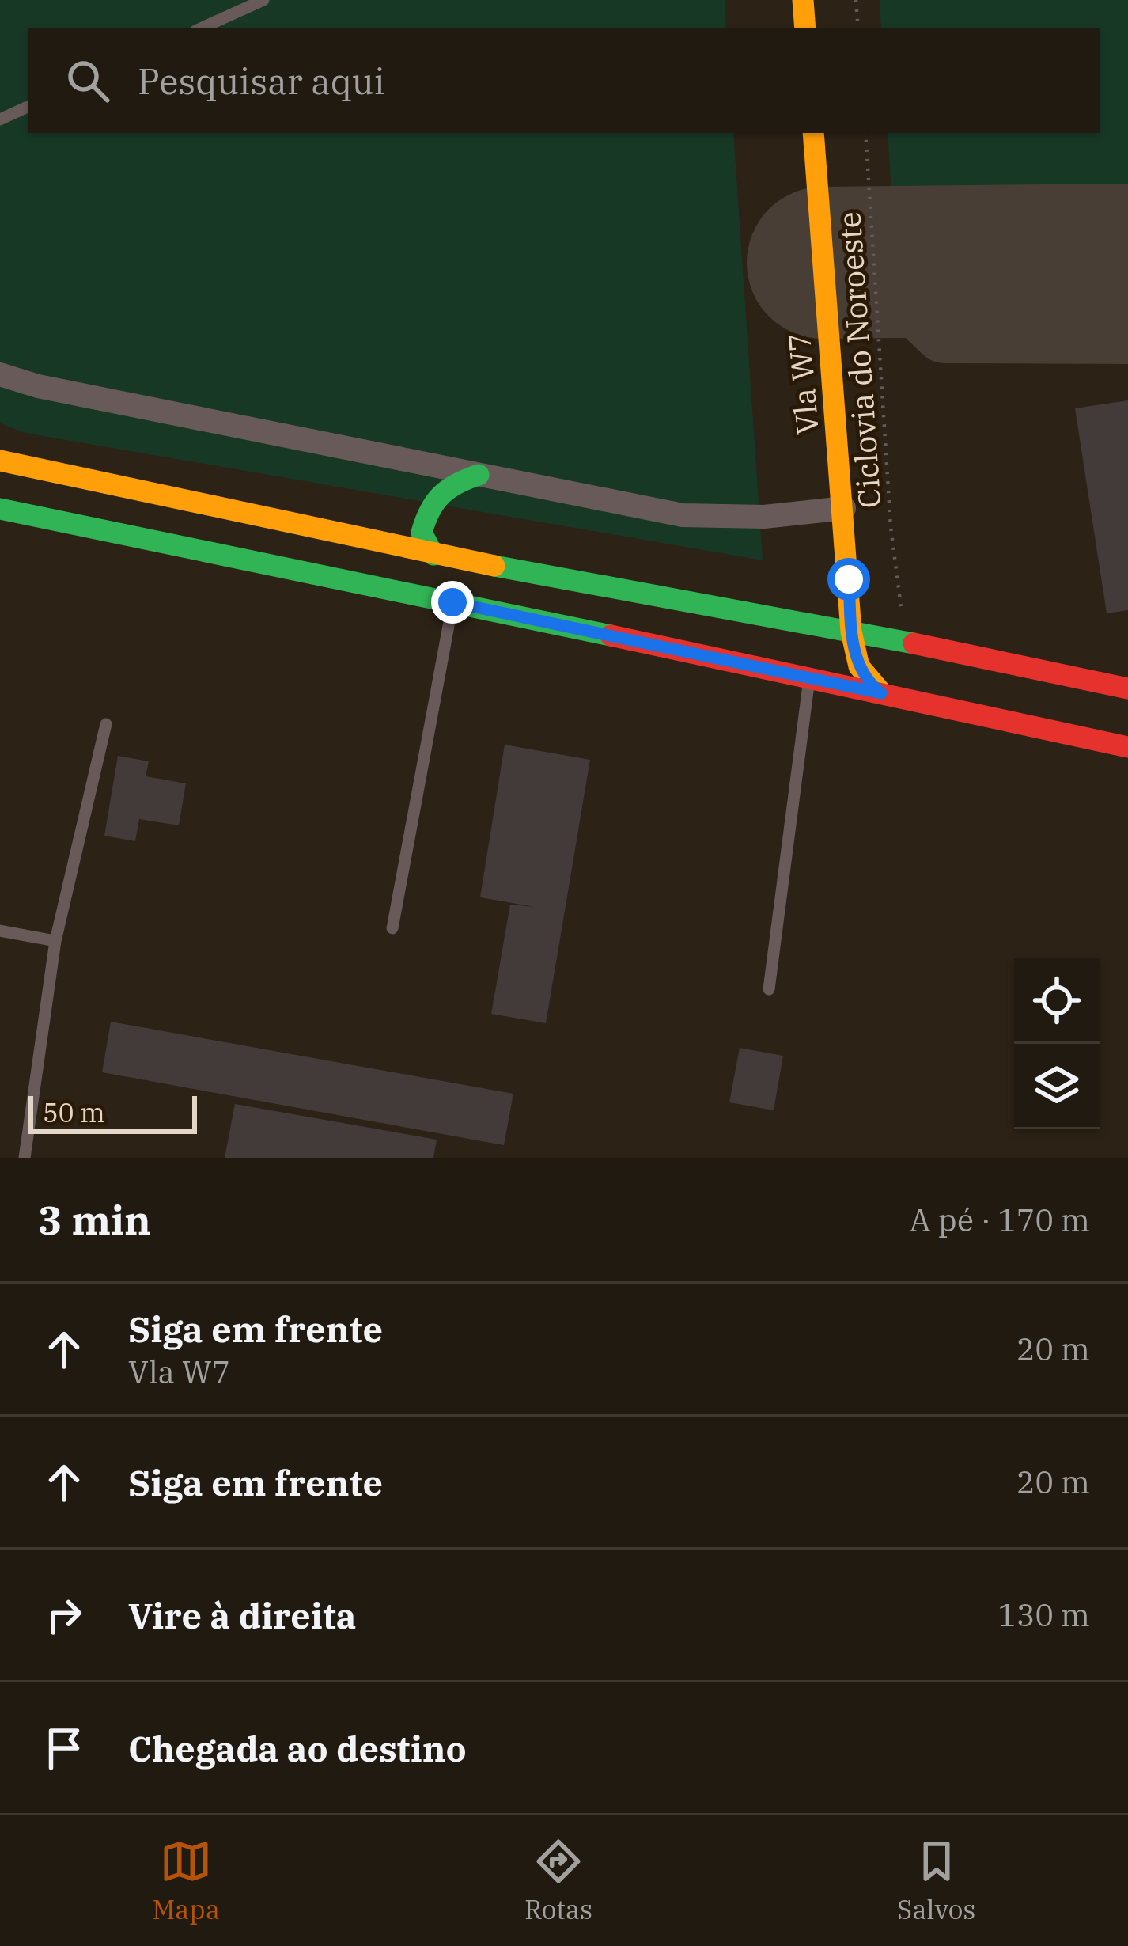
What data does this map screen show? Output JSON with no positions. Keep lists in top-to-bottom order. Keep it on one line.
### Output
{"streets":{"main road":["Vla W7"],"path":["Ciclovia do Noroeste"]},"scale_bar":"50 m","page":{"search":"Pesquisar aqui","scale":"50 m","heading":["3 min","A pé · 170 m"],"list":[["Siga em frente","Vla W7","20 m"],["Siga em frente","20 m"],["Vire à direita","130 m"],"Chegada ao destino"],"nav":["Mapa","Rotas","Salvos"]}}
